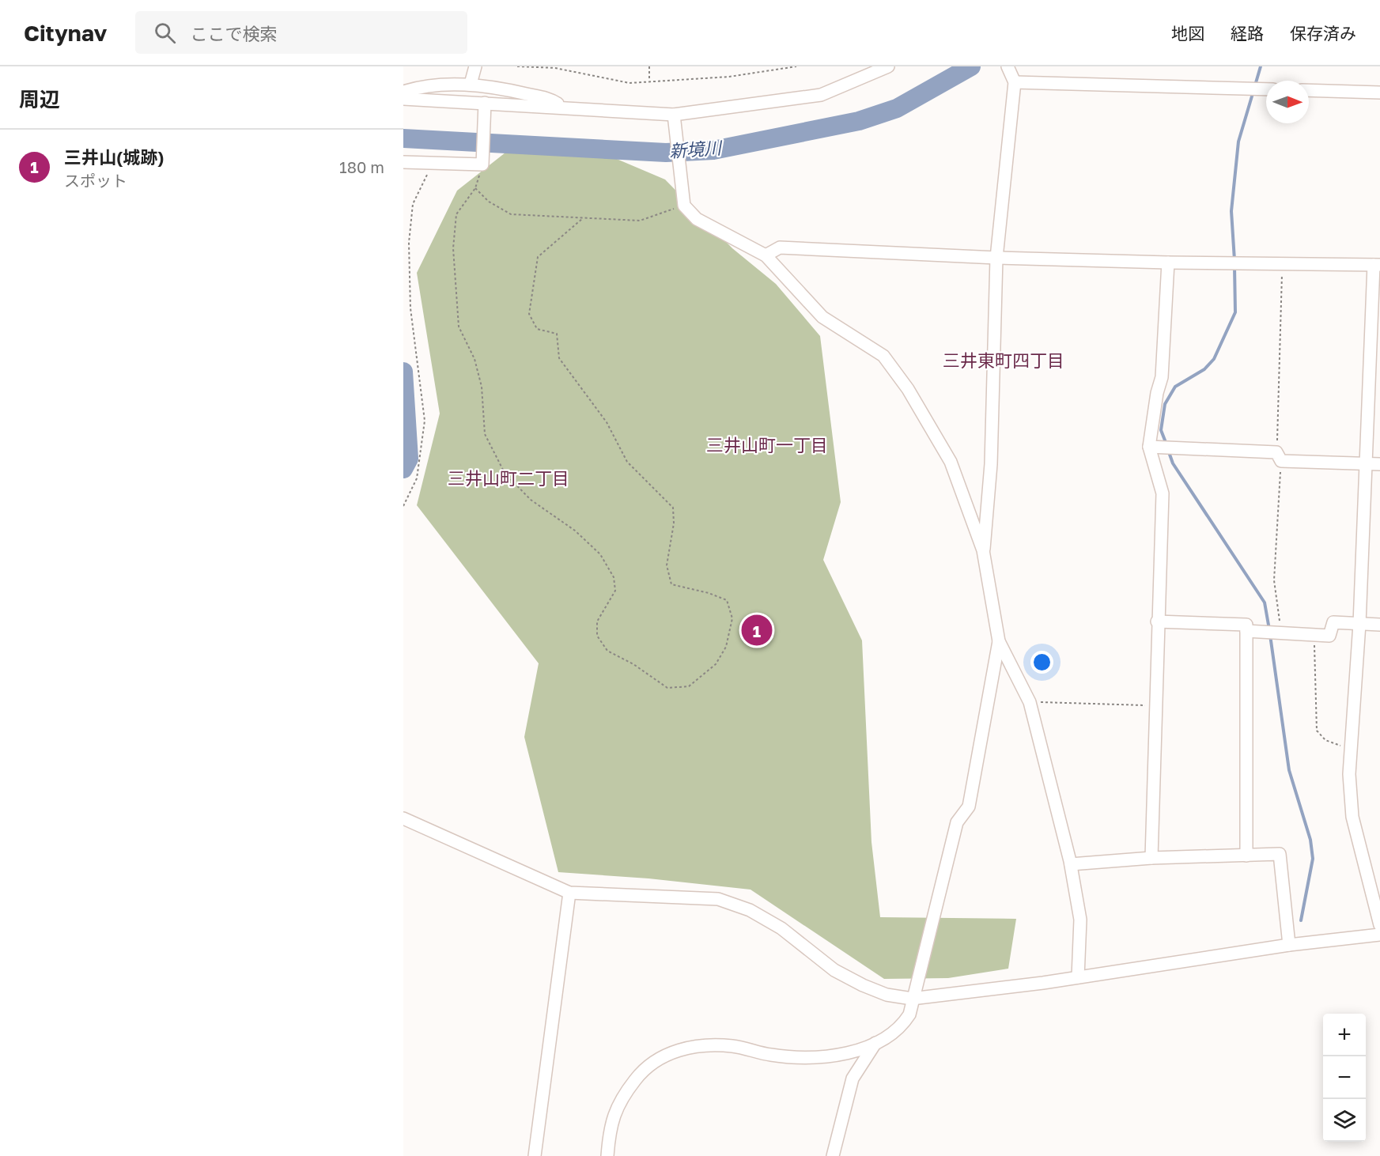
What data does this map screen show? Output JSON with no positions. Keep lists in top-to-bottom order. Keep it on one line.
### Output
{"districts":["三井東町四丁目","三井山町一丁目","三井山町二丁目"],"water":["新境川"],"north":"right","page":{"header":"Citynav","search":"ここで検索","nav":["地図","経路","保存済み"],"heading":"周辺","list":[{"mark":"1","name":"三井山(城跡)","note":"スポット","value":"180 m"}],"pins":"1","map_buttons":["+","−"]}}
